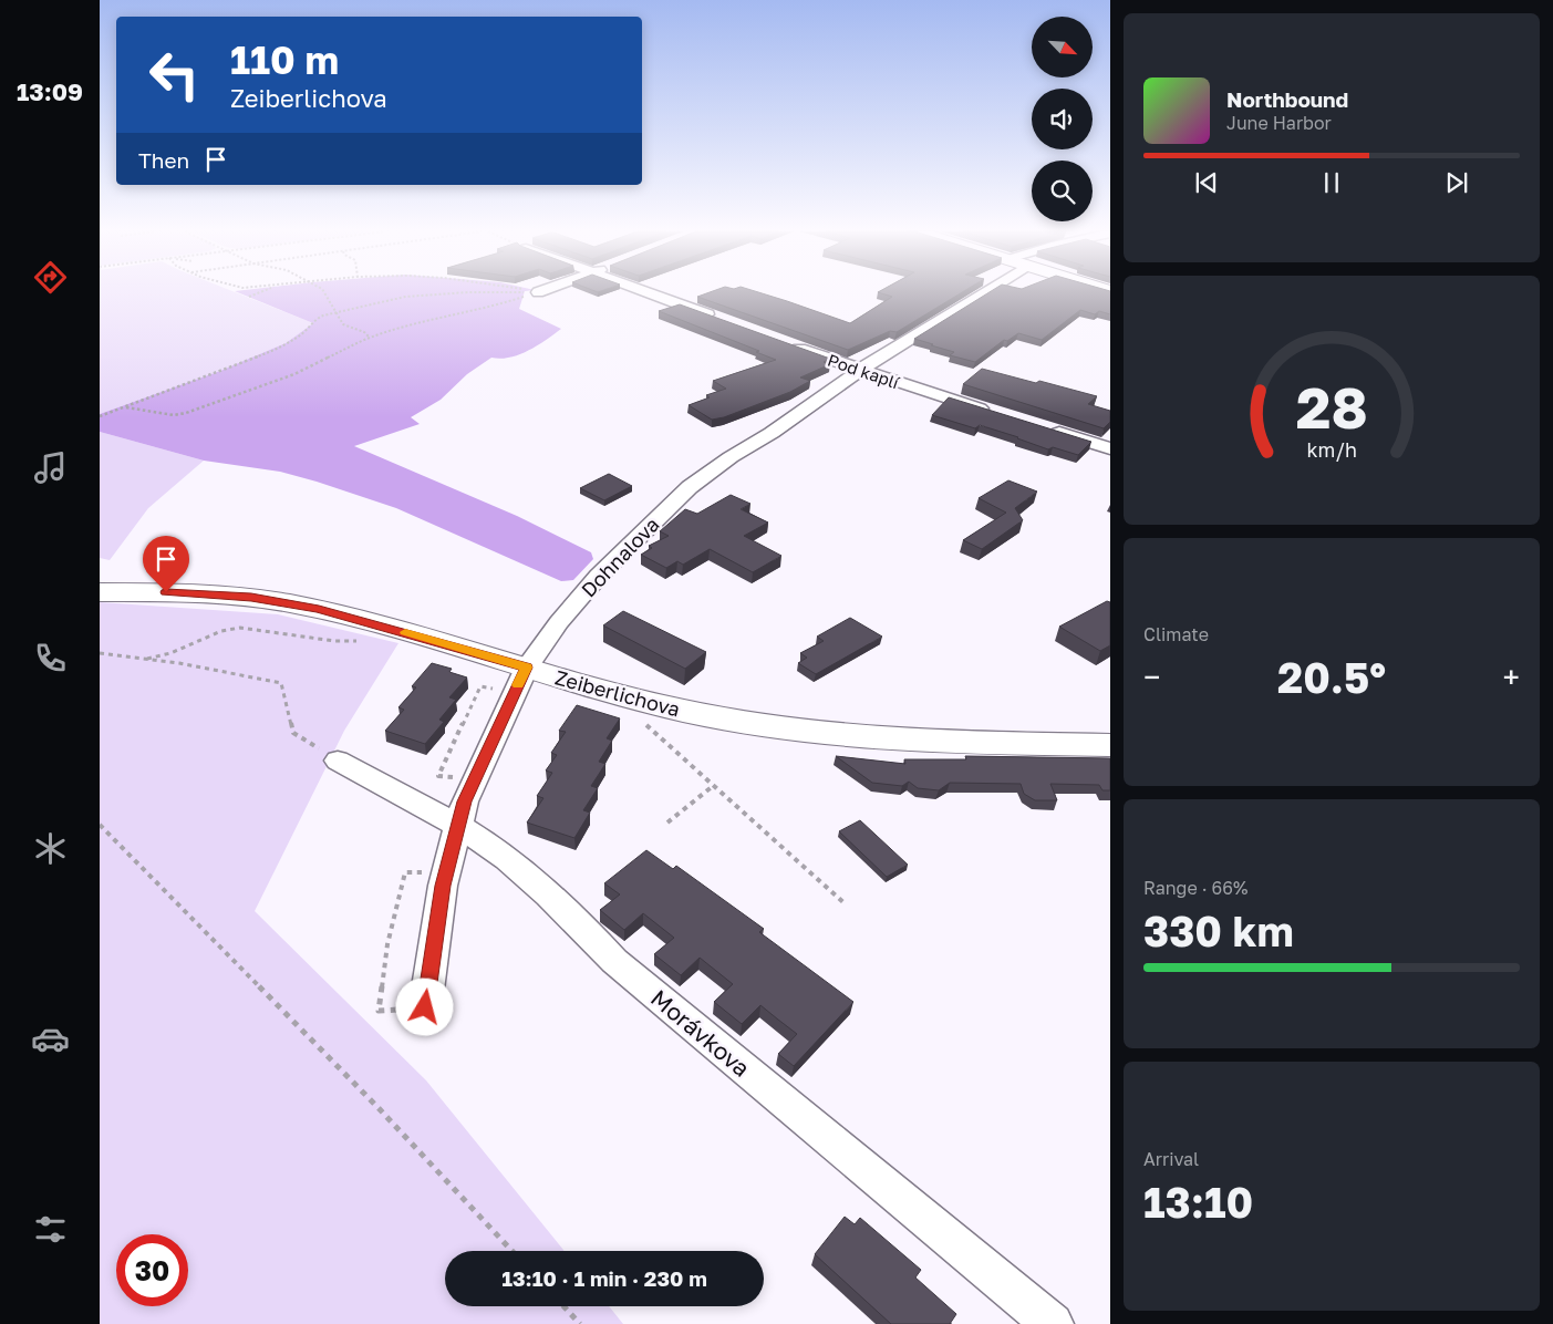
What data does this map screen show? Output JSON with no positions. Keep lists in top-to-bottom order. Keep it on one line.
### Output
{"streets":{"street":["Pod kaplí","Dohnalova","Zeiberlichova","Morávkova"]},"crossings":[["Pod kaplí","Dohnalova"],["Dohnalova","Zeiberlichova"],["Dohnalova","Morávkova"]],"north":"bottom right","page":{"tabs":"13:09","turn":["110 m","Zeiberlichova"],"song":["Northbound","June Harbor"],"then":"Then","tile":["Climate",["Range · 66%","330 km"],["Arrival","13:10"]],"heat":["−","20.5°","+"],"limit":"30","trip":"13:10 · 1 min · 230 m","gauge":["28","km/h"]}}
